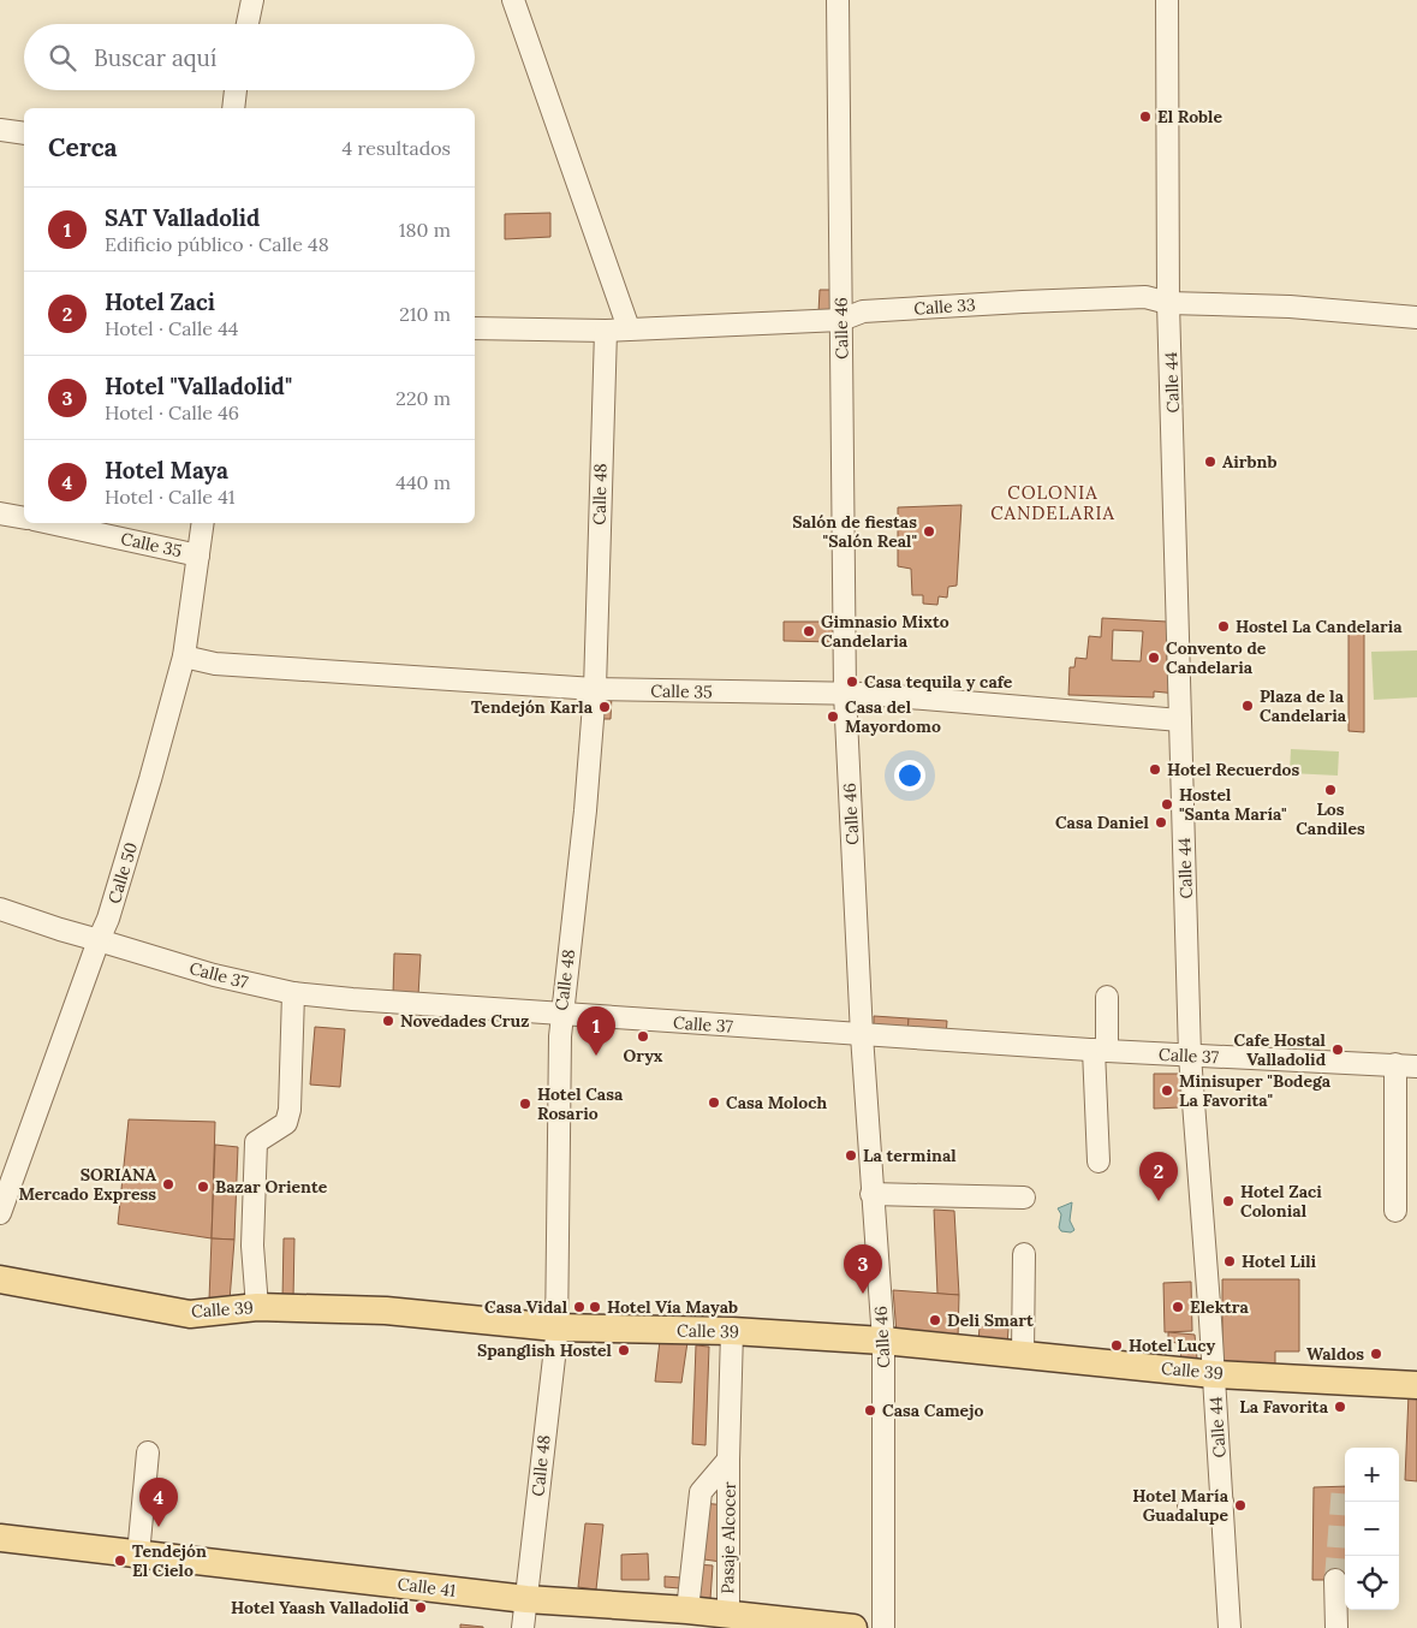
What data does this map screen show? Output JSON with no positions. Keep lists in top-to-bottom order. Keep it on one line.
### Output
{"streets":{"main road":["Calle 39","Calle 41"],"street":["Calle 33","Calle 46","Calle 44","Calle 48","Calle 35","Calle 50","Calle 37","Pasaje Alcocer"]},"crossings":[["Calle 33","Calle 46"],["Calle 33","Calle 44"],["Calle 33","Calle 48"],["Calle 46","Calle 35"],["Calle 46","Calle 37"],["Calle 46","Calle 39"],["Calle 44","Calle 35"],["Calle 44","Calle 37"],["Calle 44","Calle 39"],["Calle 48","Calle 35"],["Calle 48","Calle 37"],["Calle 48","Calle 39"],["Calle 48","Calle 41"],["Calle 35","Calle 50"],["Calle 50","Calle 37"],["Calle 39","Pasaje Alcocer"],["Pasaje Alcocer","Calle 41"]],"districts":["COLONIA CANDELARIA"],"places":["El Roble","Airbnb","Salón de fiestas \"Salón Real\"","Hostel La Candelaria","Gimnasio Mixto Candelaria","Convento de Candelaria","Casa tequila y cafe","Plaza de la Candelaria","Tendejón Karla","Casa del Mayordomo","Hotel Recuerdos","Los Candiles","Hostel \"Santa María\"","Casa Daniel","Novedades Cruz","Oryx","Cafe Hostal Valladolid","Minisuper \"Bodega La Favorita\"","Casa Moloch","Hotel Casa Rosario","La terminal","SORIANA Mercado Express","Bazar Oriente","Hotel Zaci Colonial","Hotel Lili","Casa Vidal","Hotel Vía Mayab","Elektra","Deli Smart","Hotel Lucy","Spanglish Hostel","Waldos","La Favorita","Casa Camejo","Hotel María Guadalupe","Tendejón El Cielo","Hotel Yaash Valladolid"],"page":{"search":"Buscar aquí","heading":["Cerca","4 resultados"],"list":[{"mark":"1","name":"SAT Valladolid","note":"Edificio público · Calle 48","value":"180 m"},{"mark":"2","name":"Hotel Zaci","note":"Hotel · Calle 44","value":"210 m"},{"mark":"3","name":"Hotel \"Valladolid\"","note":"Hotel · Calle 46","value":"220 m"},{"mark":"4","name":"Hotel Maya","note":"Hotel · Calle 41","value":"440 m"}],"pins":["1","2","3","4"],"map_buttons":["+","−"]}}
